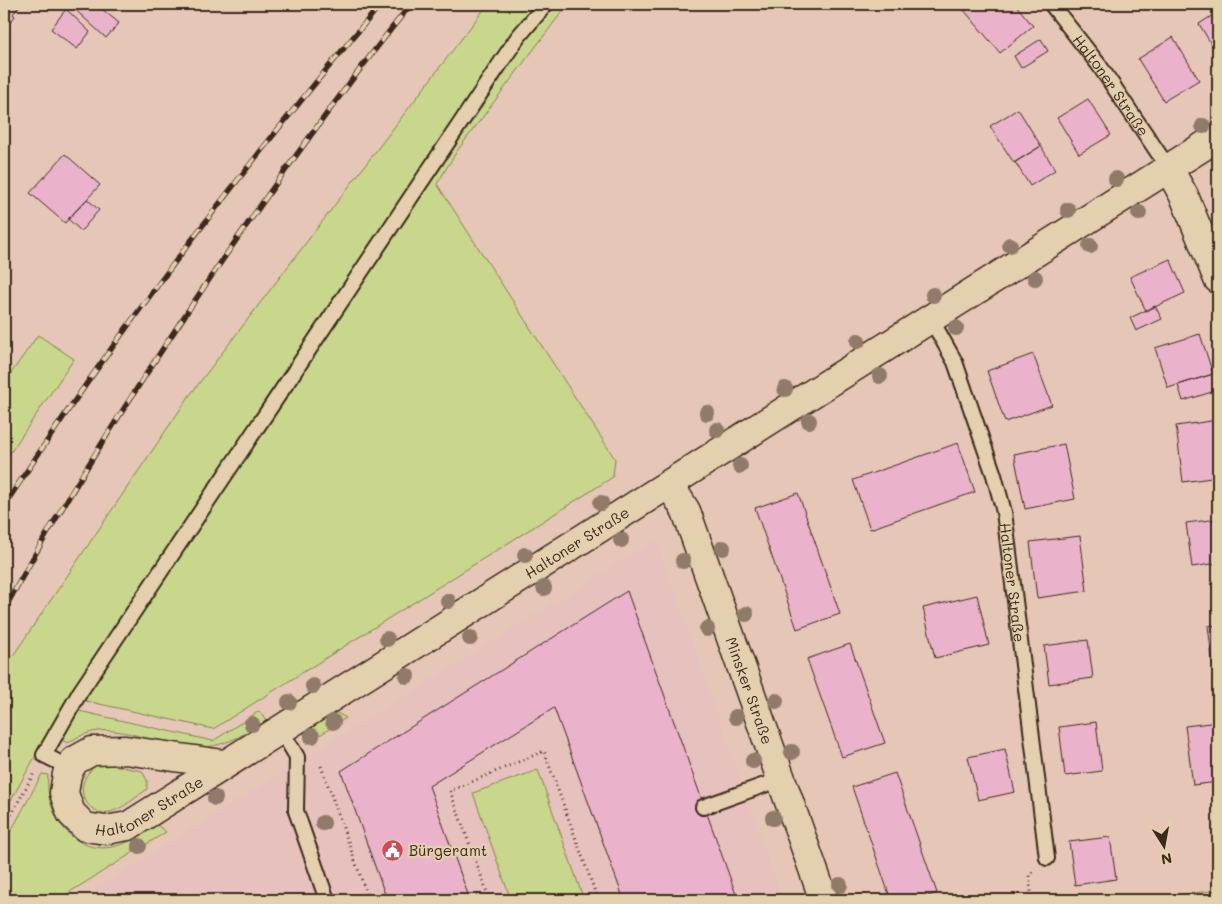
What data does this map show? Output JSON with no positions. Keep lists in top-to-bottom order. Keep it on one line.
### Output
{"streets":{"street":["Haltoner Straße","Minsker Straße"]},"crossings":[["Haltoner Straße","Minsker Straße"]],"places":{"public building":["Bürgeramt"]},"north":"bottom"}
